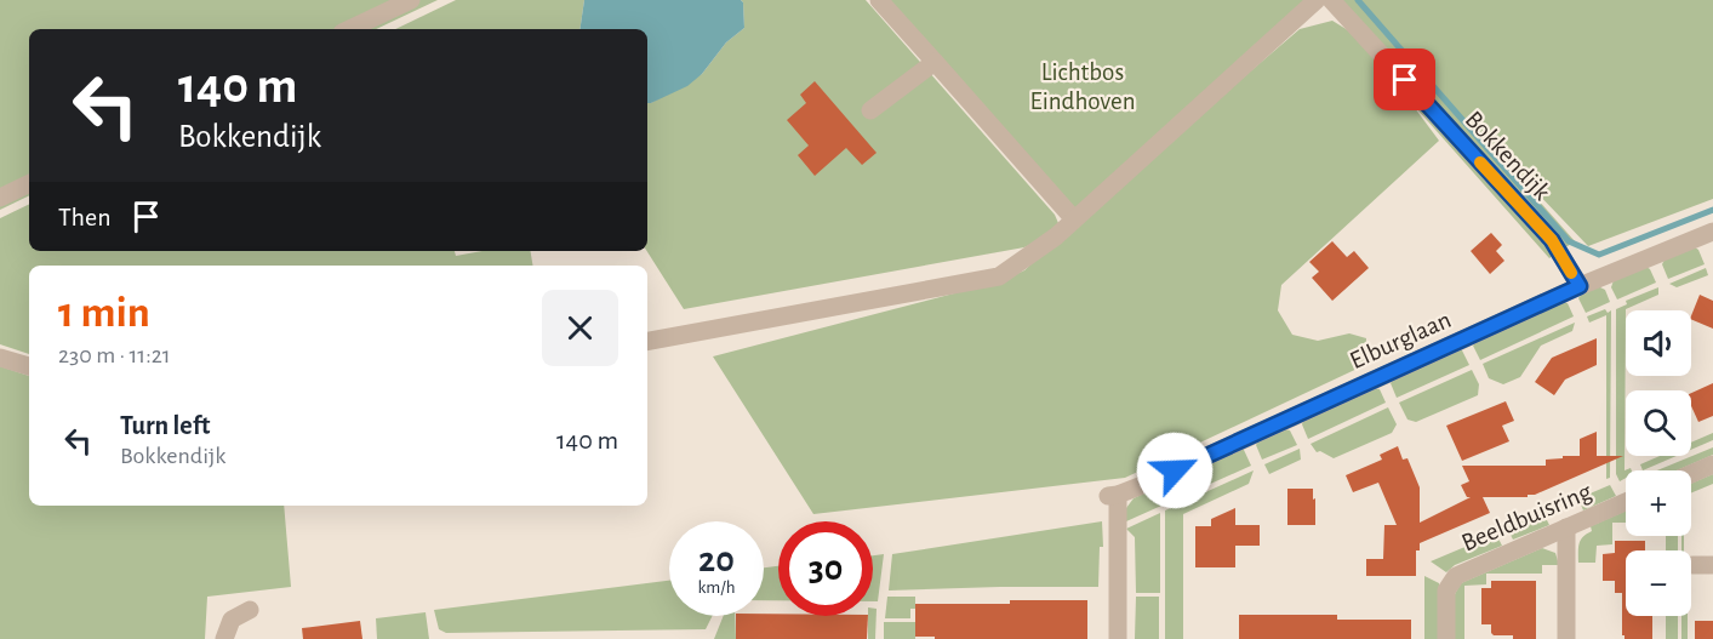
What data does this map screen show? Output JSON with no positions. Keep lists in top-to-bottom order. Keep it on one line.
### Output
{"streets":{"street":["Bokkendijk","Elburglaan","Beeldbuisring"]},"crossings":[["Bokkendijk","Elburglaan"]],"parks":["Lichtbos Eindhoven"],"page":{"turn":["140 m","Bokkendijk"],"then":"Then","heading":["1 min","230 m · 11:21"],"map_buttons":["+","−"],"list":[{"name":"Turn left","note":"Bokkendijk","value":"140 m"}],"speed":"20 km/h","limit":"30"}}
